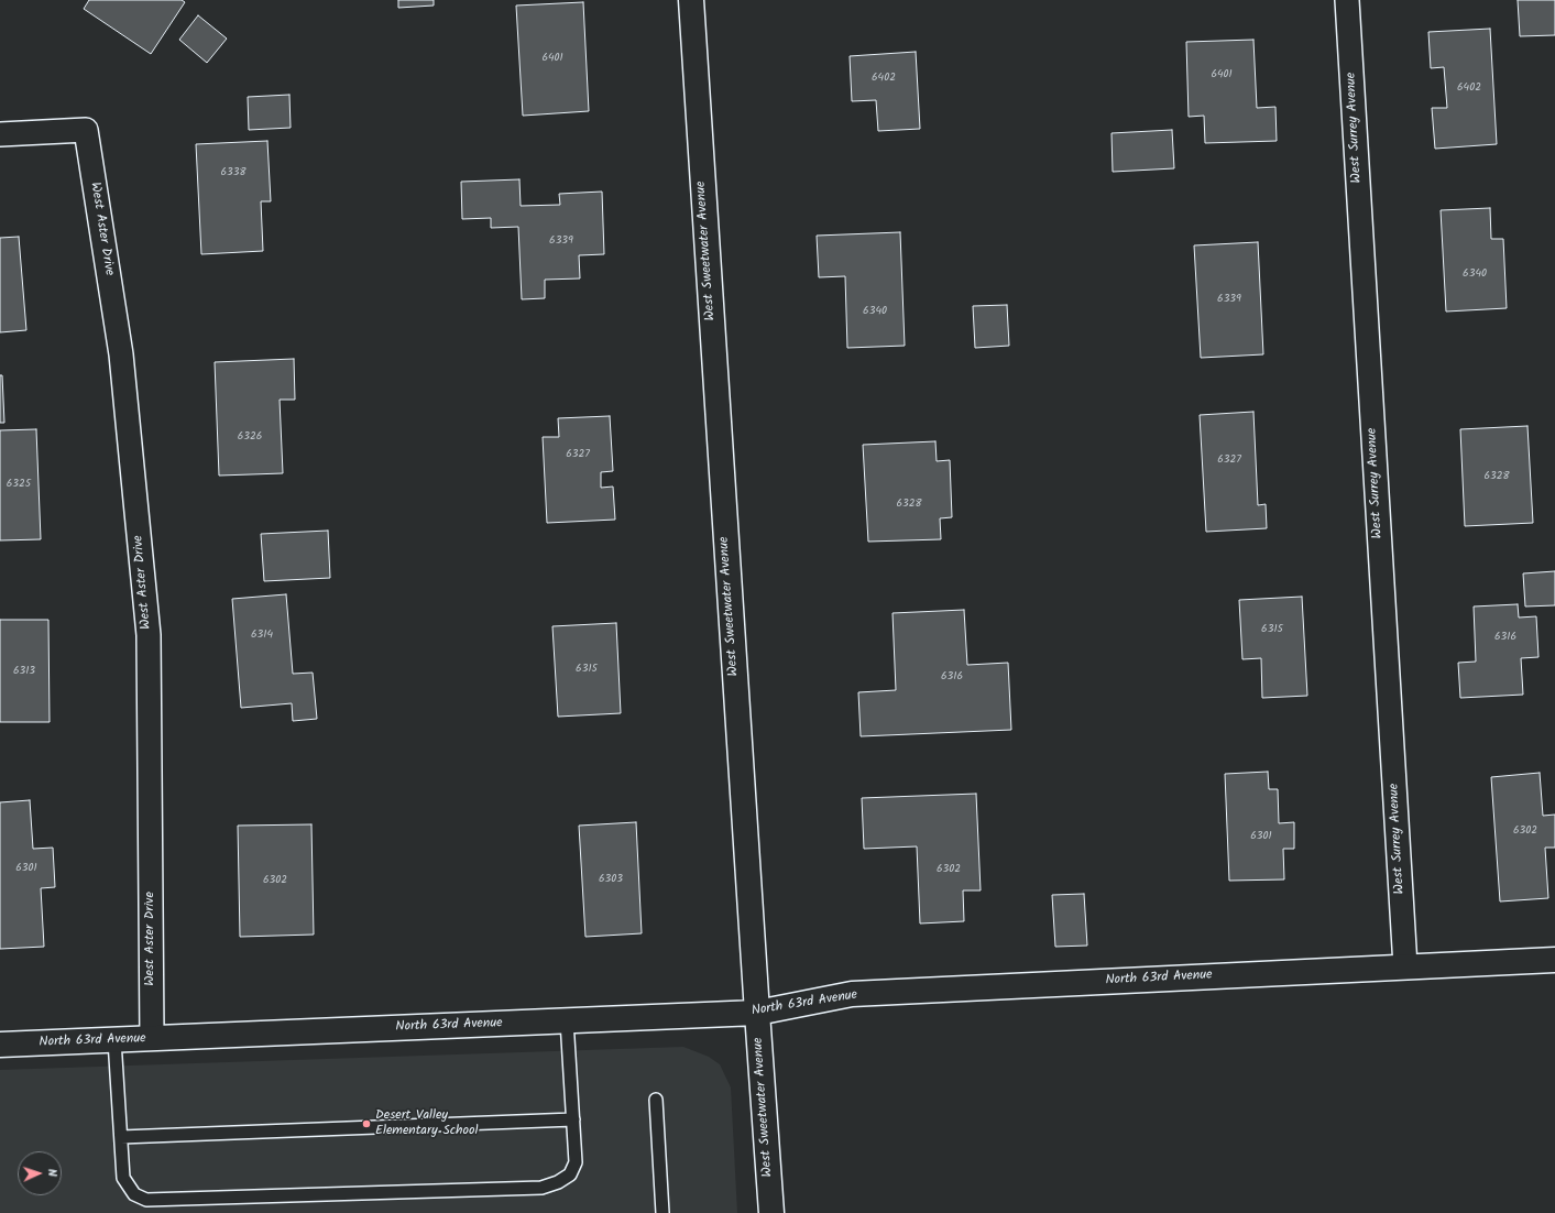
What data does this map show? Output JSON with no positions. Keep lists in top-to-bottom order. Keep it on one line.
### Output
{"streets":{"street":["West Surrey Avenue","West Aster Drive","West Sweetwater Avenue","North 63rd Avenue"]},"crossings":[["West Surrey Avenue","North 63rd Avenue"],["West Aster Drive","North 63rd Avenue"],["West Sweetwater Avenue","North 63rd Avenue"]],"places":["Desert Valley Elementary School"],"house_numbers":["6401","6401","6402","6402","6338","6339","6340","6339","6340","6326","6327","6327","6328","6325","6328","6315","6314","6316","6315","6313","6316","6302","6301","6301","6302","6303","6302"],"north":"right"}
